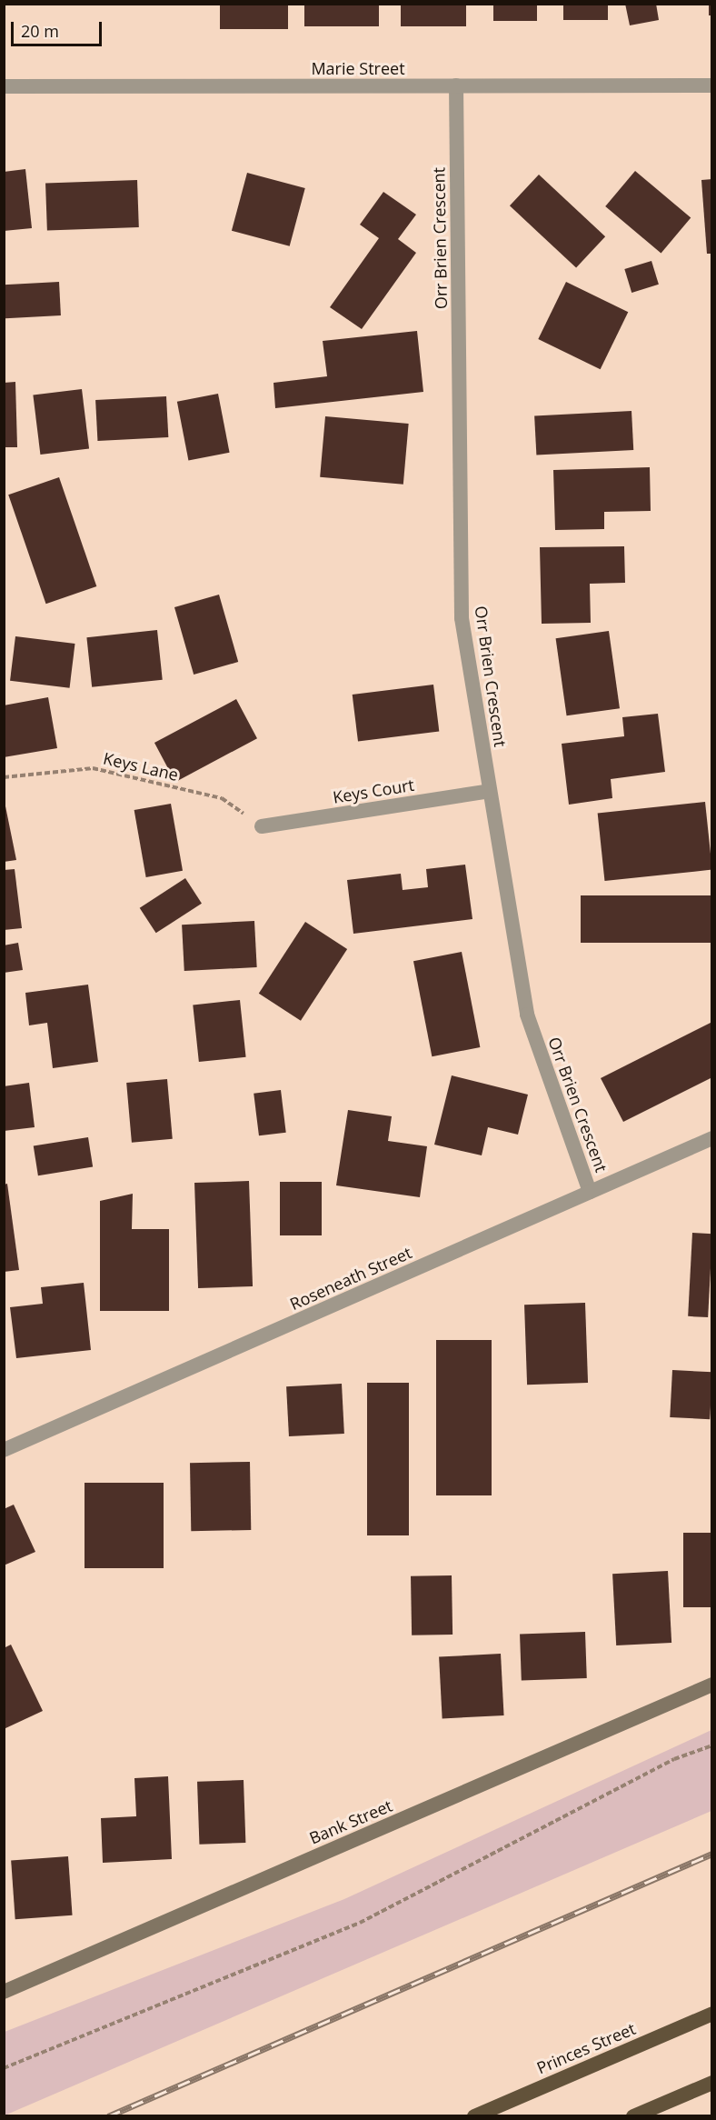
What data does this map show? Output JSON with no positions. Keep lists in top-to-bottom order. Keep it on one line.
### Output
{"streets":{"highway":["Princes Street"],"main road":["Bank Street"],"street":["Marie Street","Orr Brien Crescent","Keys Court","Roseneath Street"],"path":["Keys Lane"]},"crossings":[["Marie Street","Orr Brien Crescent"],["Orr Brien Crescent","Keys Court"],["Orr Brien Crescent","Roseneath Street"],["Keys Lane","Keys Court"]],"scale_bar":"20 m"}
